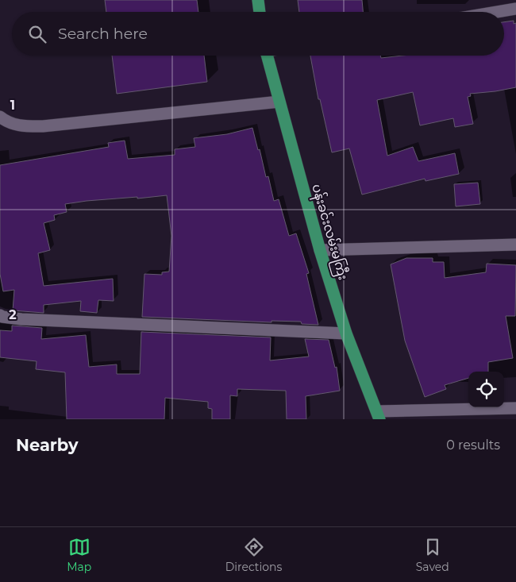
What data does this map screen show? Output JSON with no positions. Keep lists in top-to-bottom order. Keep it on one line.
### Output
{"streets":{"main road":["ပန်းခင်းလမ်းမကြီး"]},"page":{"search":"Search here","heading":["Nearby","0 results"],"nav":["Map","Directions","Saved"]},"grid":{"rows":["1","2"]}}
